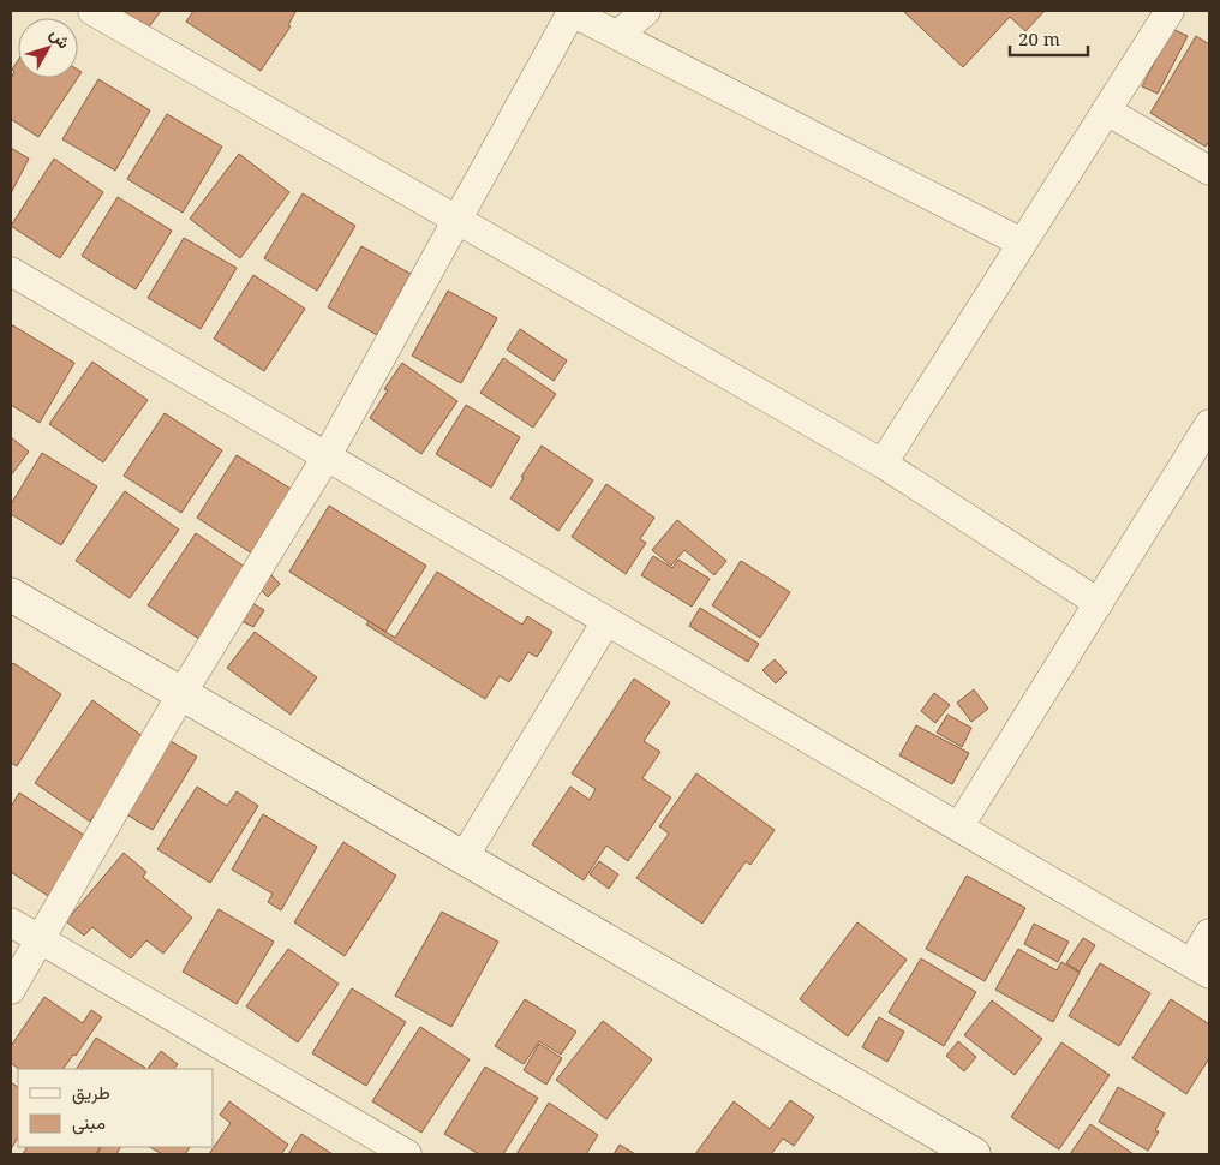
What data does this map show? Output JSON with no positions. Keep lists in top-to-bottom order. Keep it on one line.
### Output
{"legend":["طريق","مبنى"],"scale_bar":"20 m","north":"top right"}
